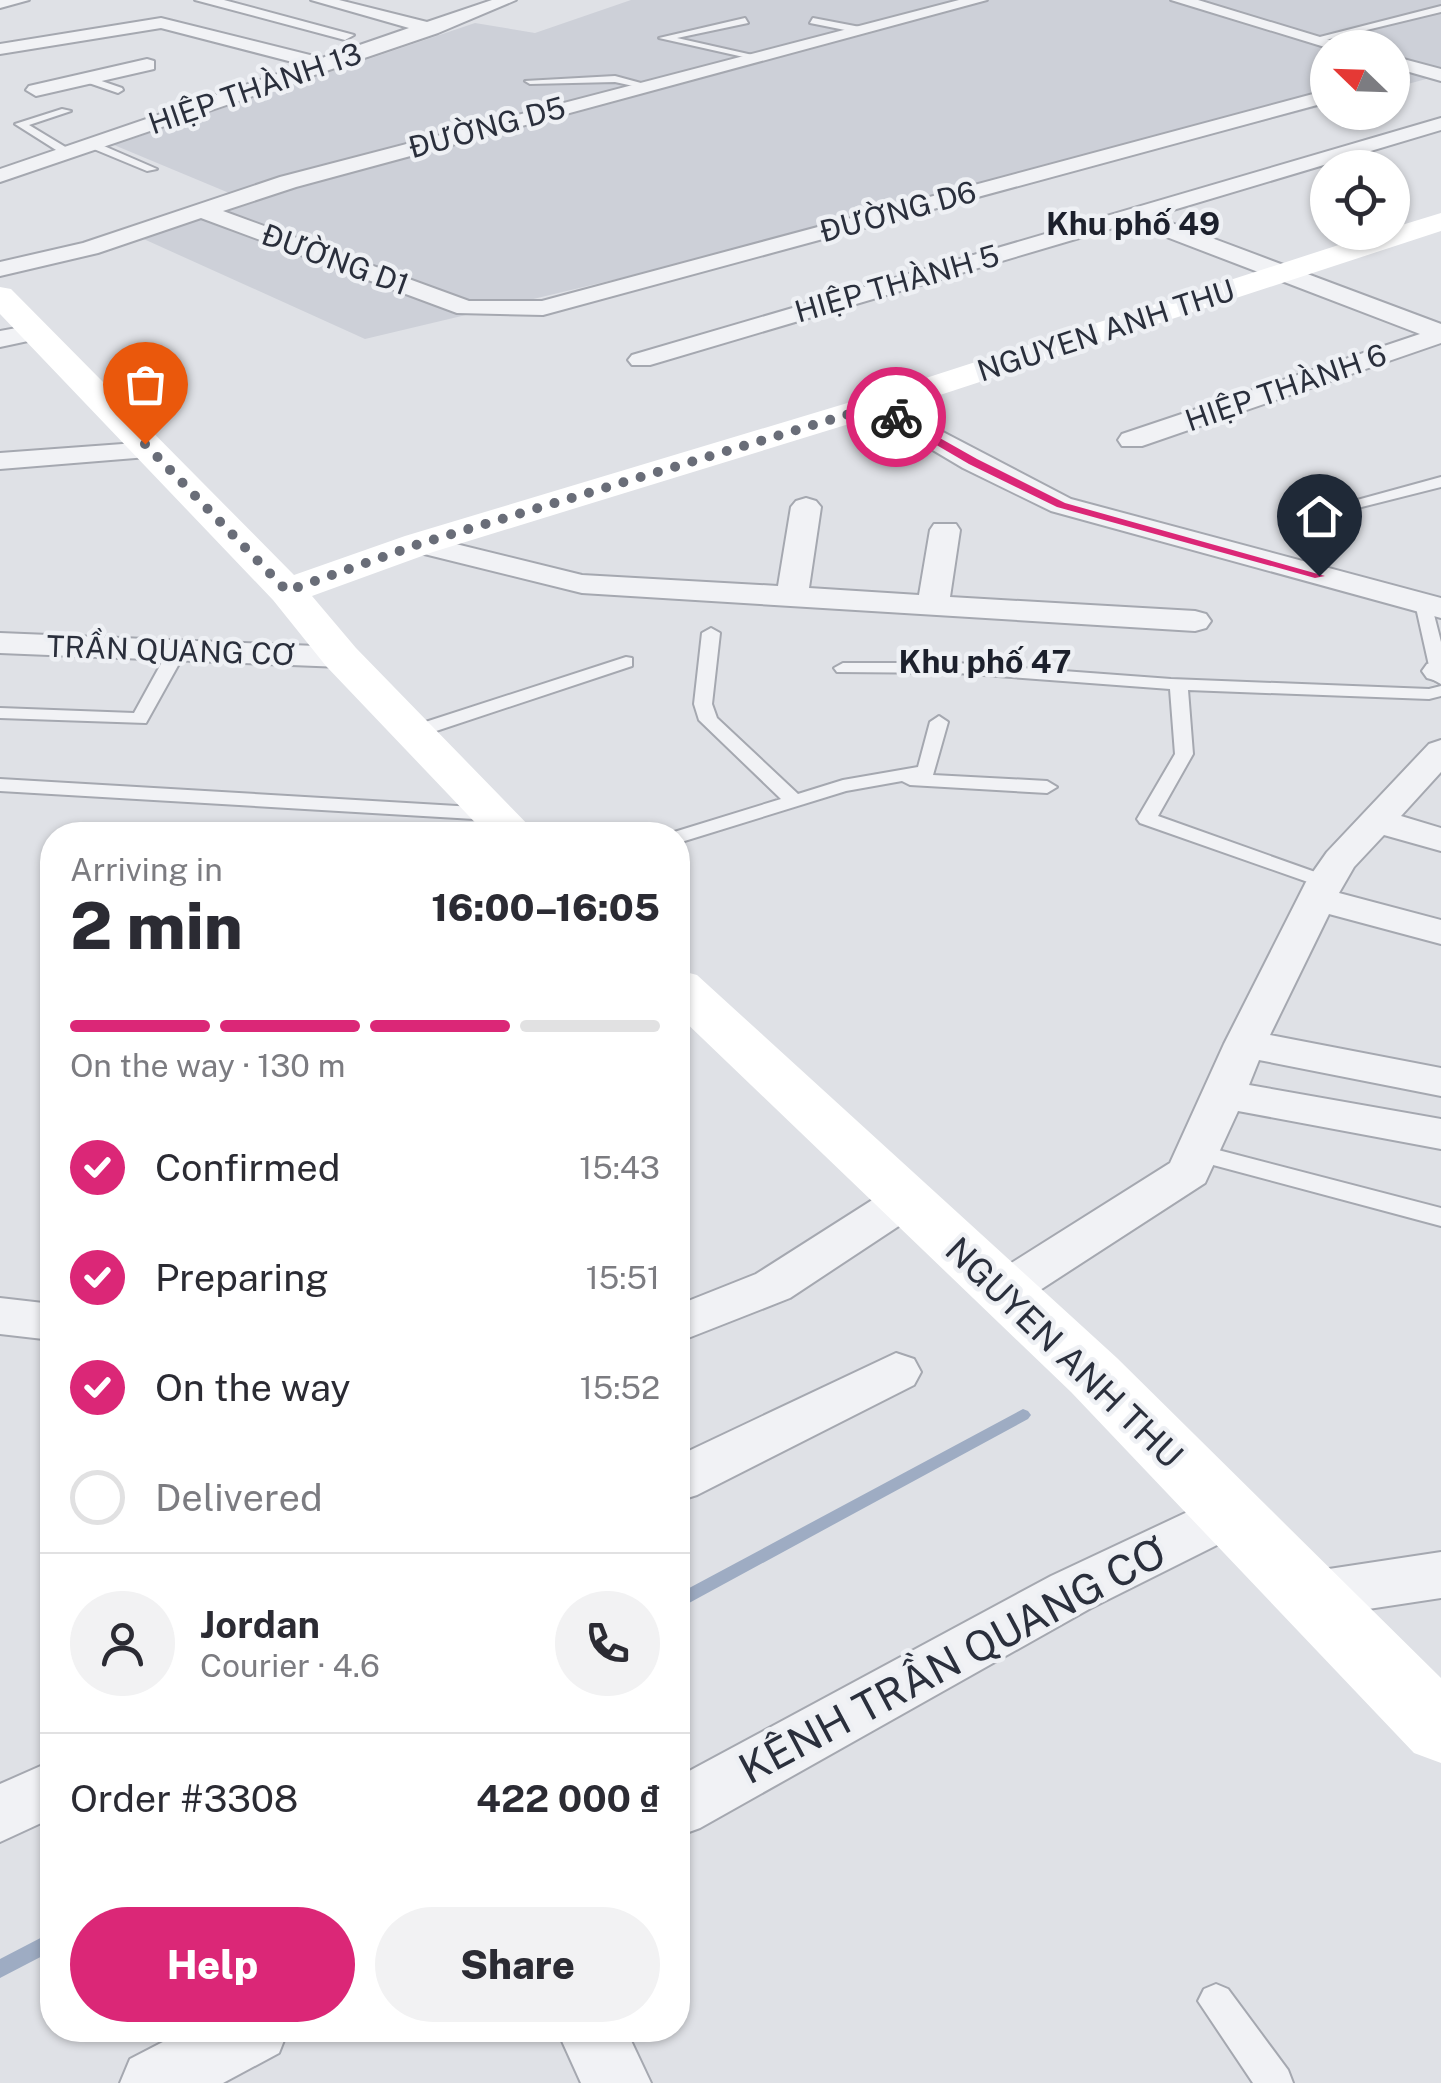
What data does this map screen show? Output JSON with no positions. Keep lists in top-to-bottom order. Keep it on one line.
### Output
{"streets":{"main road":["NGUYEN ANH THU"],"street":["HIỆP THÀNH 13","ĐƯỜNG D5","ĐƯỜNG D6","ĐƯỜNG D1","HIỆP THÀNH 5","HIỆP THÀNH 6","TRẦN QUANG CƠ","KÊNH TRẦN QUANG CƠ"]},"crossings":[["ĐƯỜNG D5","ĐƯỜNG D1"],["ĐƯỜNG D6","ĐƯỜNG D1"],["NGUYEN ANH THU","KÊNH TRẦN QUANG CƠ"]],"districts":["Khu phố 49","Khu phố 47"],"north":"top left","page":{"heading":["2 min","Arriving in","16:00–16:05"],"panel":["Jordan","Courier · 4.6","Order #3308","422 000 ₫"],"bar":"On the way · 130 m","list":[["Confirmed","15:43"],["Preparing","15:51"],["On the way","15:52"],"Delivered"],"buttons":["Help","Share"]}}
